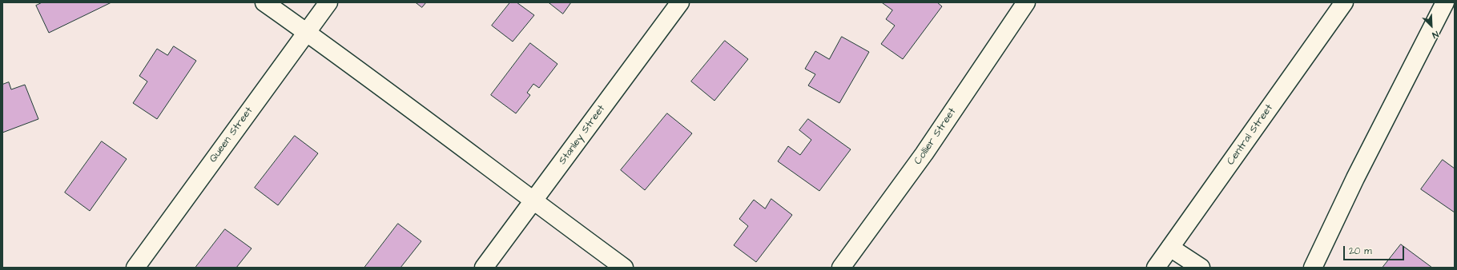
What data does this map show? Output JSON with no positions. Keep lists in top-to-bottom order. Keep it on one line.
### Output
{"streets":{"street":["Queen Street","Stanley Street","Central Street","Collier Street"]},"scale_bar":"20 m","north":"bottom right"}
